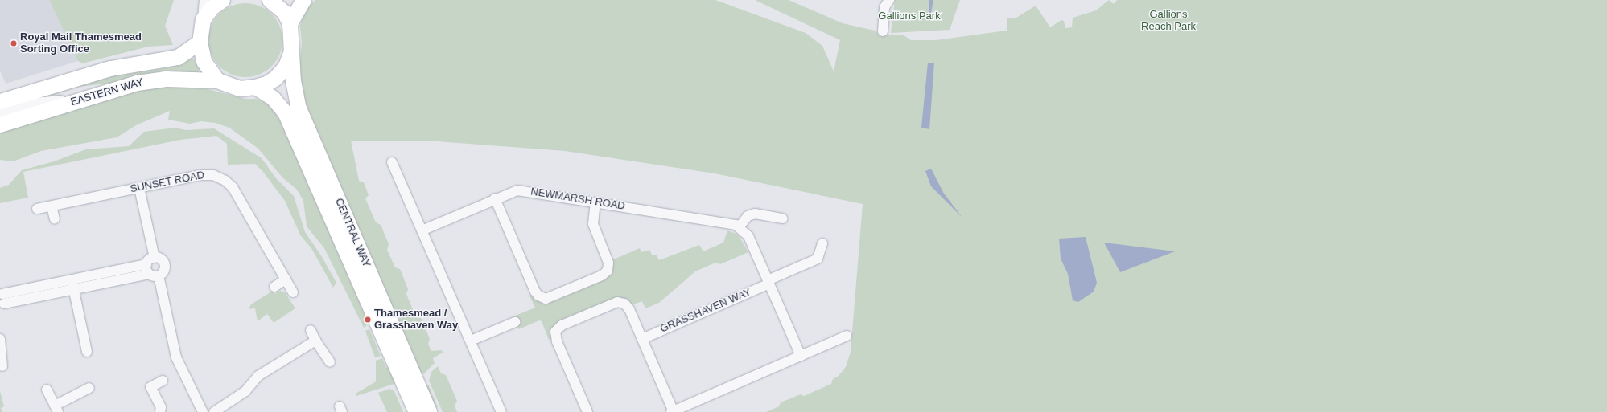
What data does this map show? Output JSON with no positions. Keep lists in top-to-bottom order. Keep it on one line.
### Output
{"streets":{"main road":["EASTERN WAY","CENTRAL WAY"],"street":["SUNSET ROAD","NEWMARSH ROAD","GRASSHAVEN WAY"]},"crossings":[["EASTERN WAY","CENTRAL WAY"]],"parks":["Gallions Reach Park","Gallions Park"],"places":["Royal Mail Thamesmead Sorting Office","Thamesmead / Grasshaven Way"]}
